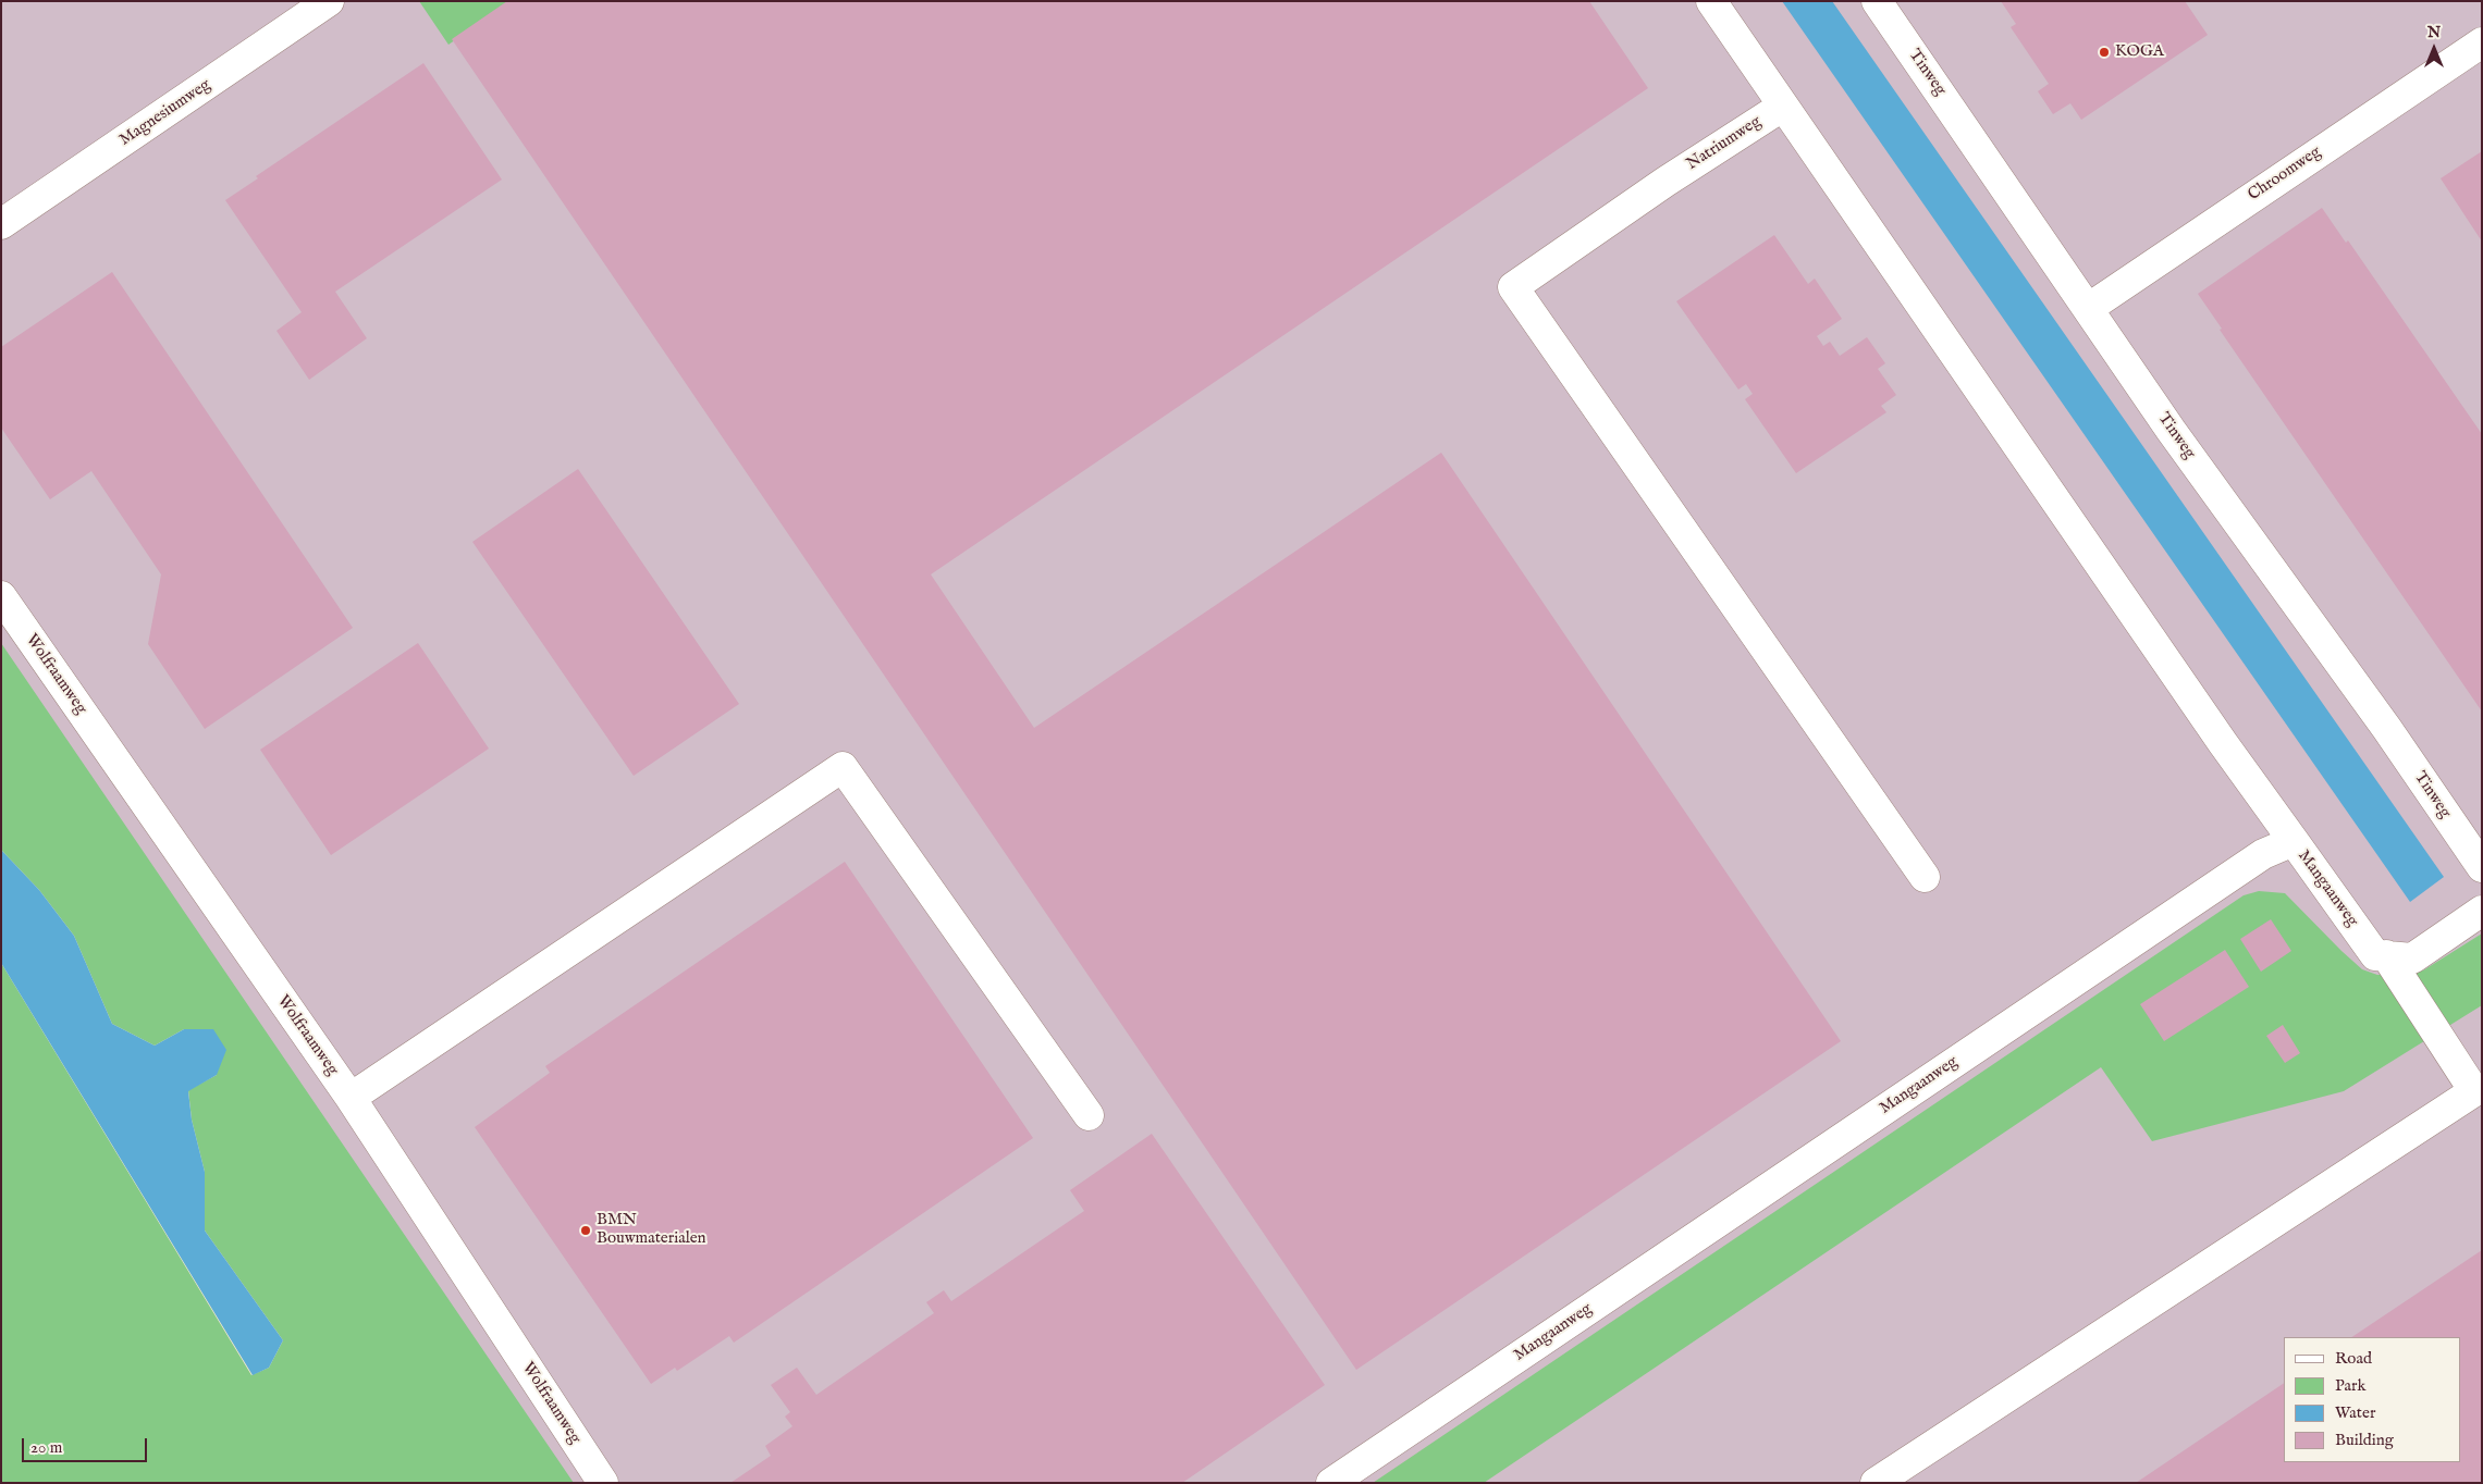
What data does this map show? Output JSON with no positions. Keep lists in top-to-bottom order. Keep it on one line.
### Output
{"streets":{"street":["Tinweg","Magnesiumweg","Natriumweg","Chroomweg","Wolfraamweg","Mangaanweg"]},"crossings":[["Tinweg","Chroomweg"]],"places":["KOGA","BMN Bouwmaterialen"],"legend":["Road","Park","Water","Building"],"scale_bar":"20 m","north":"top"}
